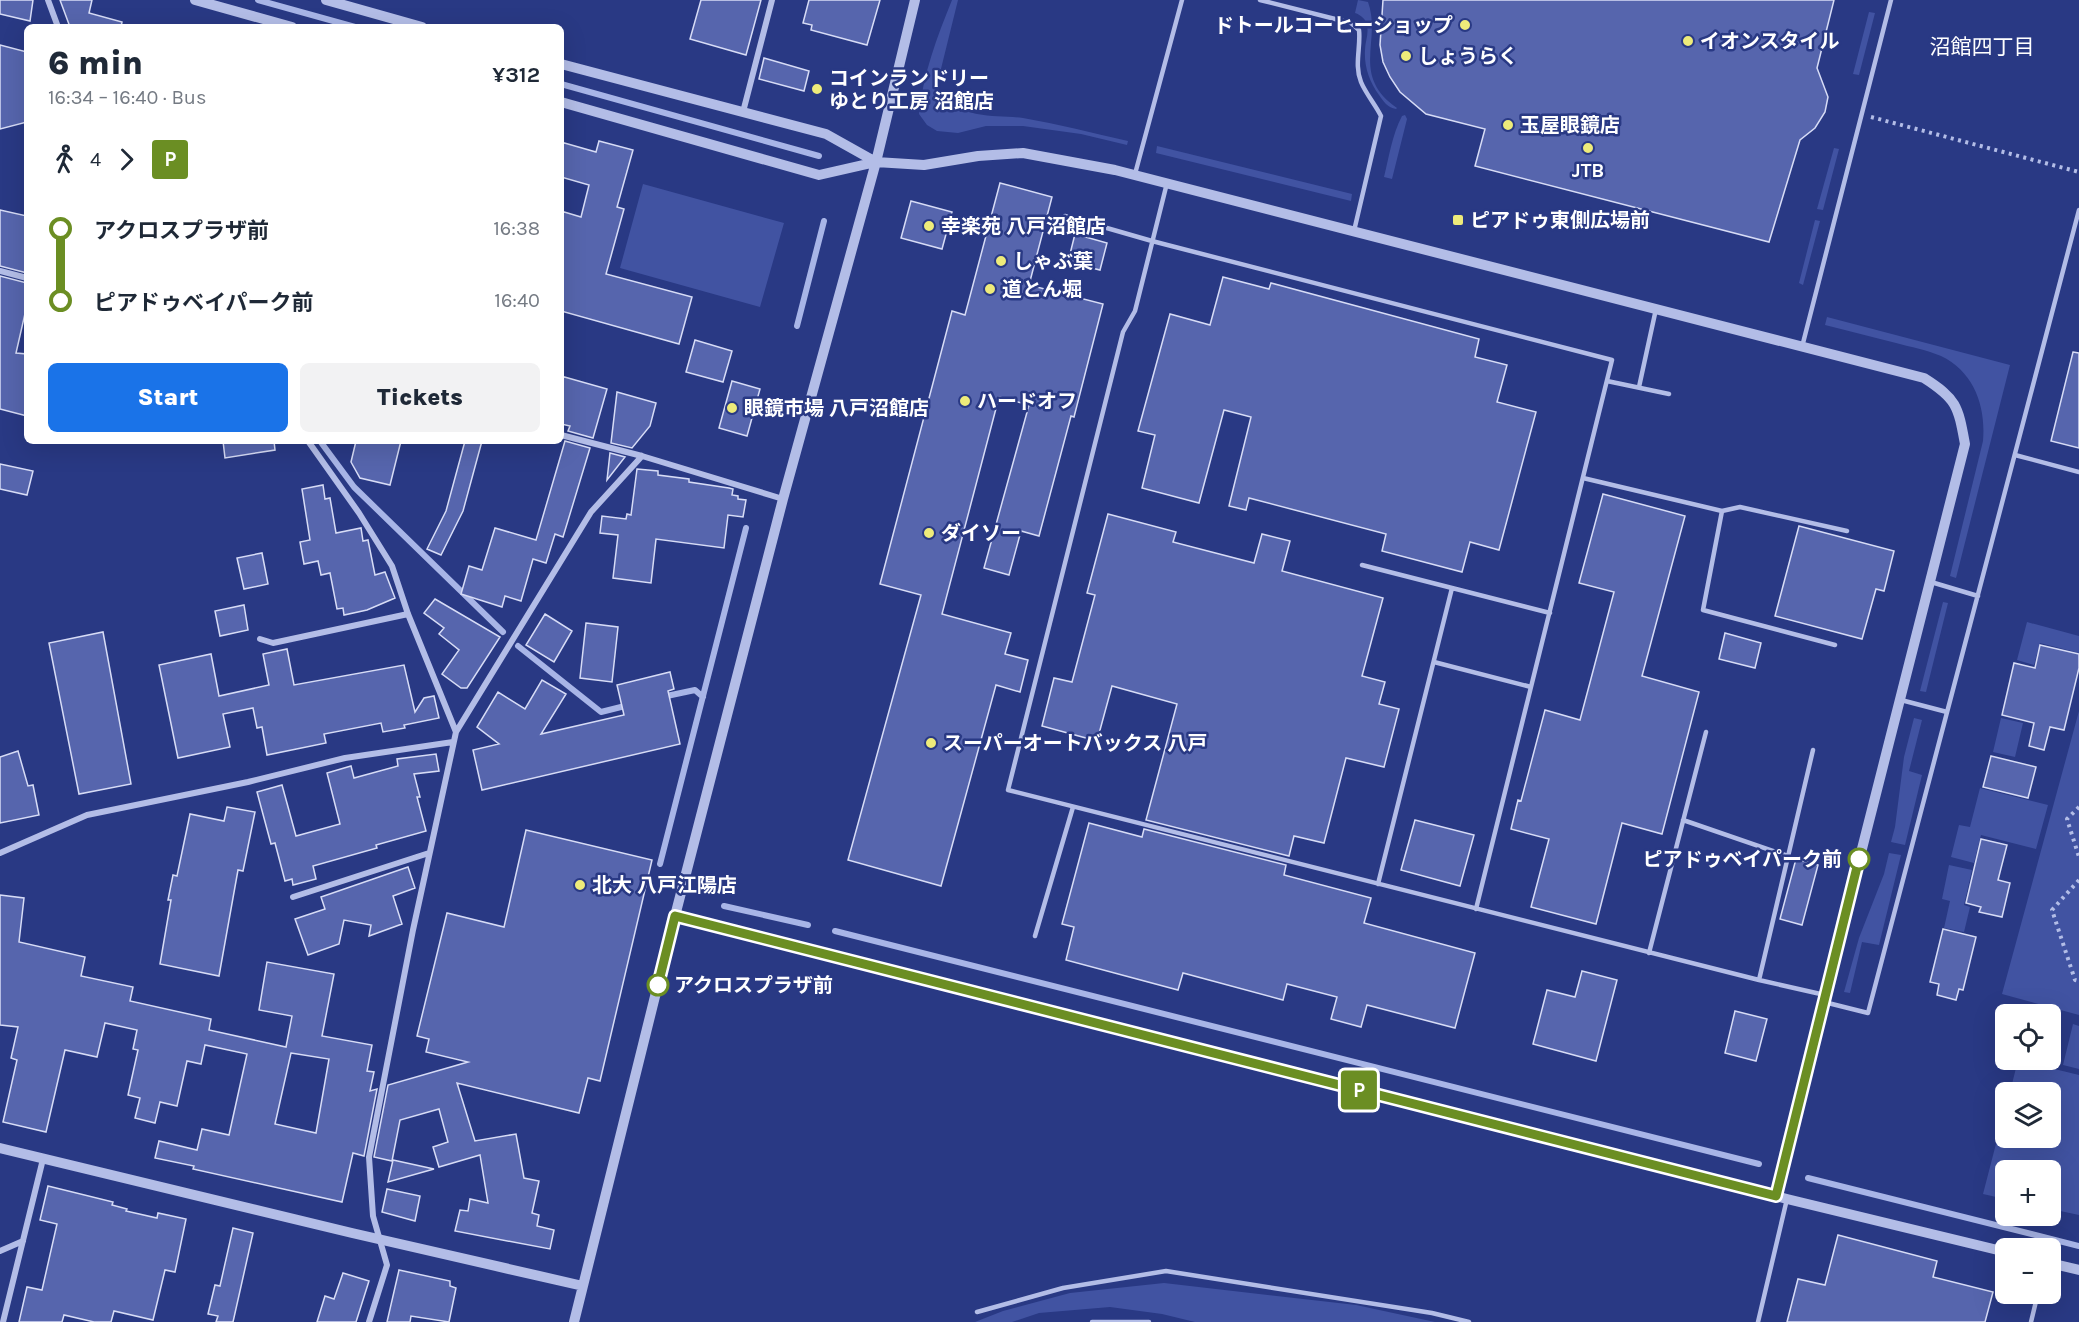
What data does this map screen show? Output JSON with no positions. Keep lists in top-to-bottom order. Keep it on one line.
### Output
{"districts":["沼館四丁目"],"places":{"other":["ドトールコーヒーショップ","イオンスタイル","しょうらく","コインランドリー ゆとり工房 沼館店","玉屋眼鏡店","JTB","幸楽苑 八戸沼館店","しゃぶ葉","道とん堀","ハードオフ","眼鏡市場 八戸沼館店","ダイソー","スーパーオートバックス 八戸","ピアドゥベイパーク前","北大 八戸江陽店","アクロスプラザ前"],"transit":["ピアドゥ東側広場前"]},"lines":["bus line P"],"page":{"on_map":"P","heading":["6 min","16:34 – 16:40 · Bus","¥312"],"legs":["4","P"],"list":[{"name":"アクロスプラザ前","value":"16:38"},{"name":"ピアドゥベイパーク前","value":"16:40"}],"buttons":["Start","Tickets"],"map_buttons":["+","−"]}}
